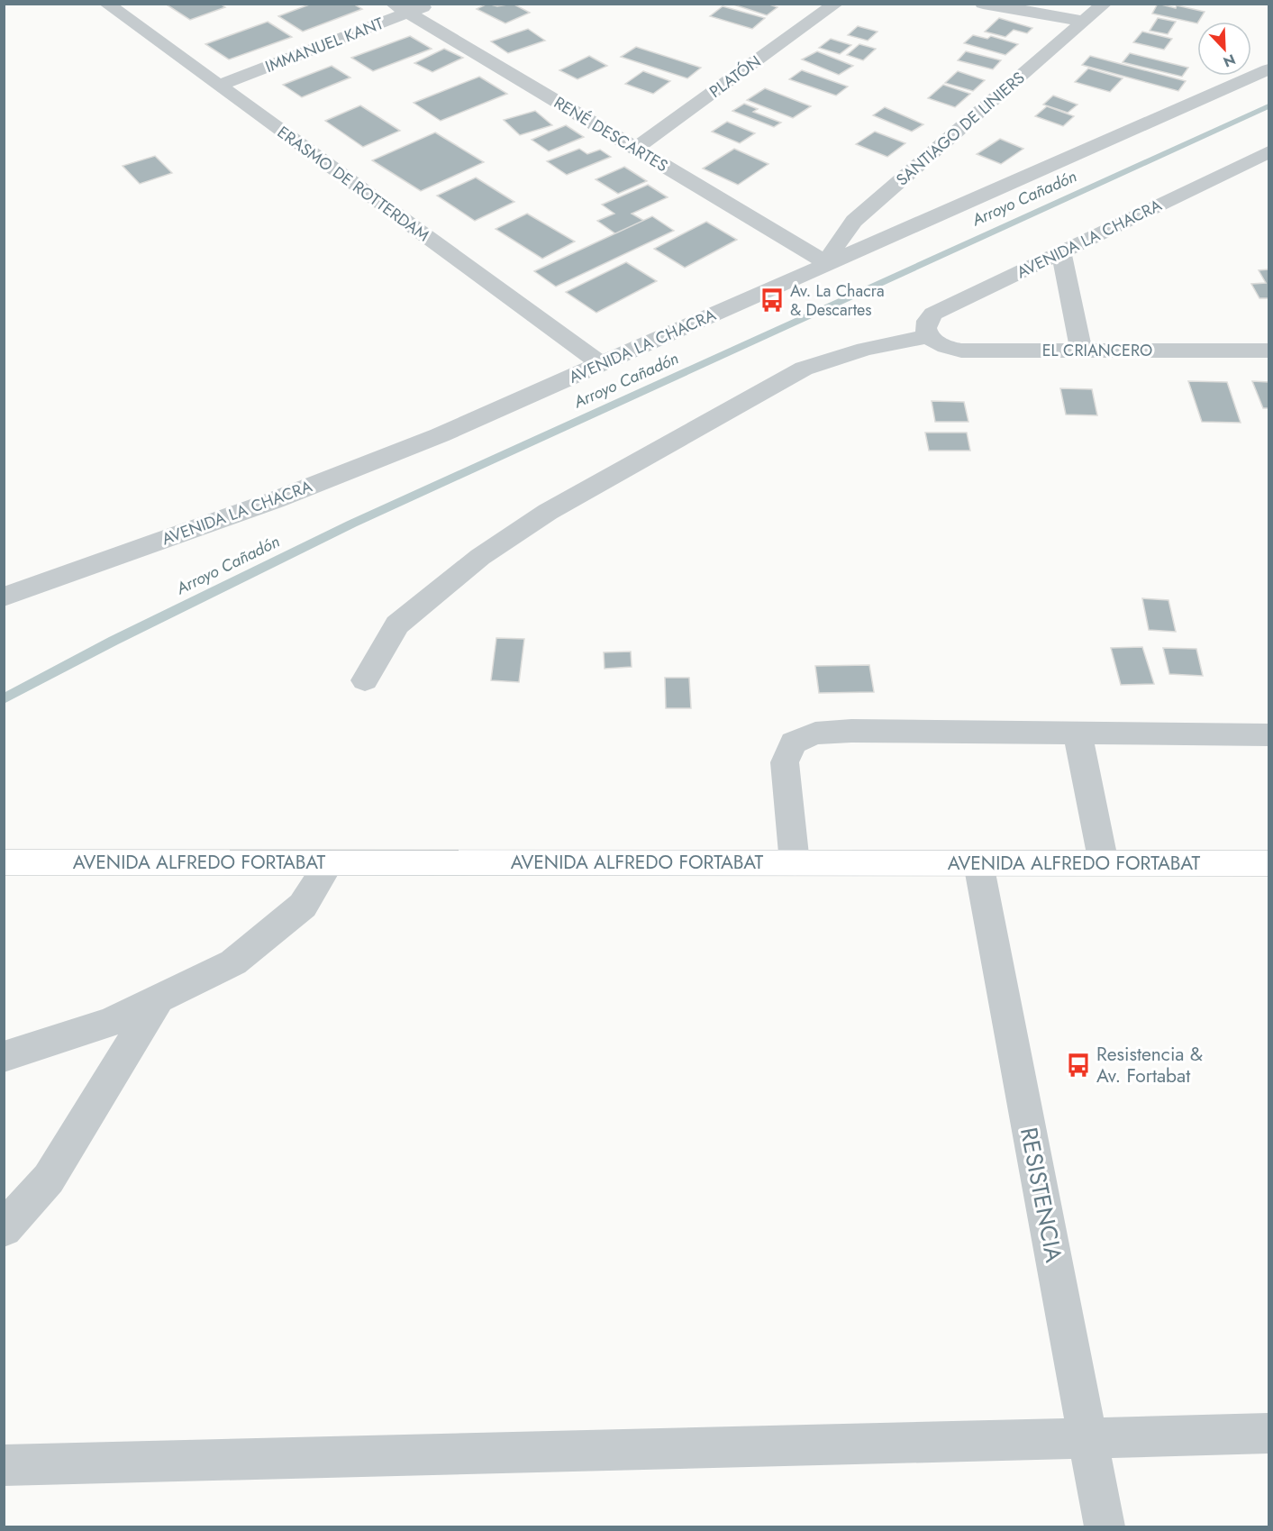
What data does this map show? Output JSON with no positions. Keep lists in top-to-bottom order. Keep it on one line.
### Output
{"streets":{"highway":["AVENIDA ALFREDO FORTABAT"],"street":["IMMANUEL KANT","PLATÓN","SANTIAGO DE LINIERS","RENÉ DESCARTES","ERASMO DE ROTTERDAM","AVENIDA LA CHACRA","EL CRIANCERO","RESISTENCIA"]},"crossings":[["IMMANUEL KANT","RENÉ DESCARTES"],["IMMANUEL KANT","ERASMO DE ROTTERDAM"],["PLATÓN","RENÉ DESCARTES"],["SANTIAGO DE LINIERS","RENÉ DESCARTES"],["SANTIAGO DE LINIERS","AVENIDA LA CHACRA"],["RENÉ DESCARTES","AVENIDA LA CHACRA"],["ERASMO DE ROTTERDAM","AVENIDA LA CHACRA"],["AVENIDA LA CHACRA","EL CRIANCERO"],["AVENIDA ALFREDO FORTABAT","RESISTENCIA"]],"water":["Arroyo Cañadón"],"places":{"bus stop":["Av. La Chacra & Descartes","Resistencia & Av. Fortabat"]},"north":"bottom right"}
